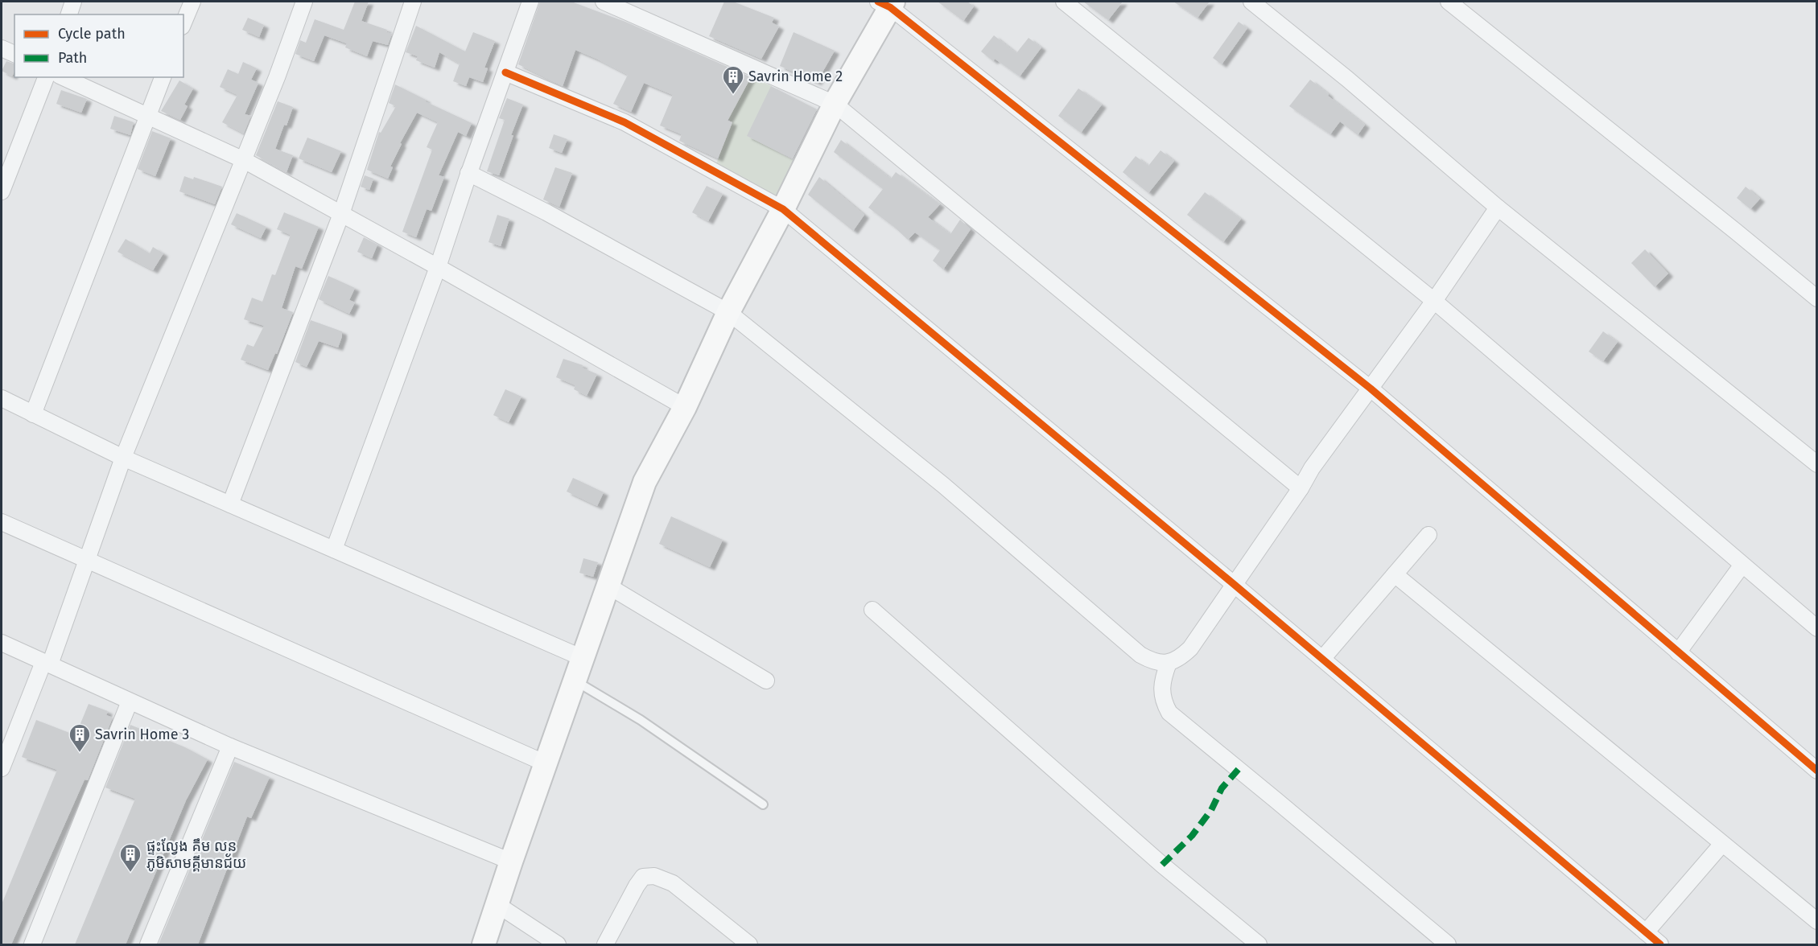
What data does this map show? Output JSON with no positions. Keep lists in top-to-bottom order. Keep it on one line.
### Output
{"places":{"building":["Savrin Home 2","Savrin Home 3","ផ្ទះល្វែង គឹម លន ភូមិសាមគ្គីមានជ័យ"]},"legend":["Cycle path","Path"]}
